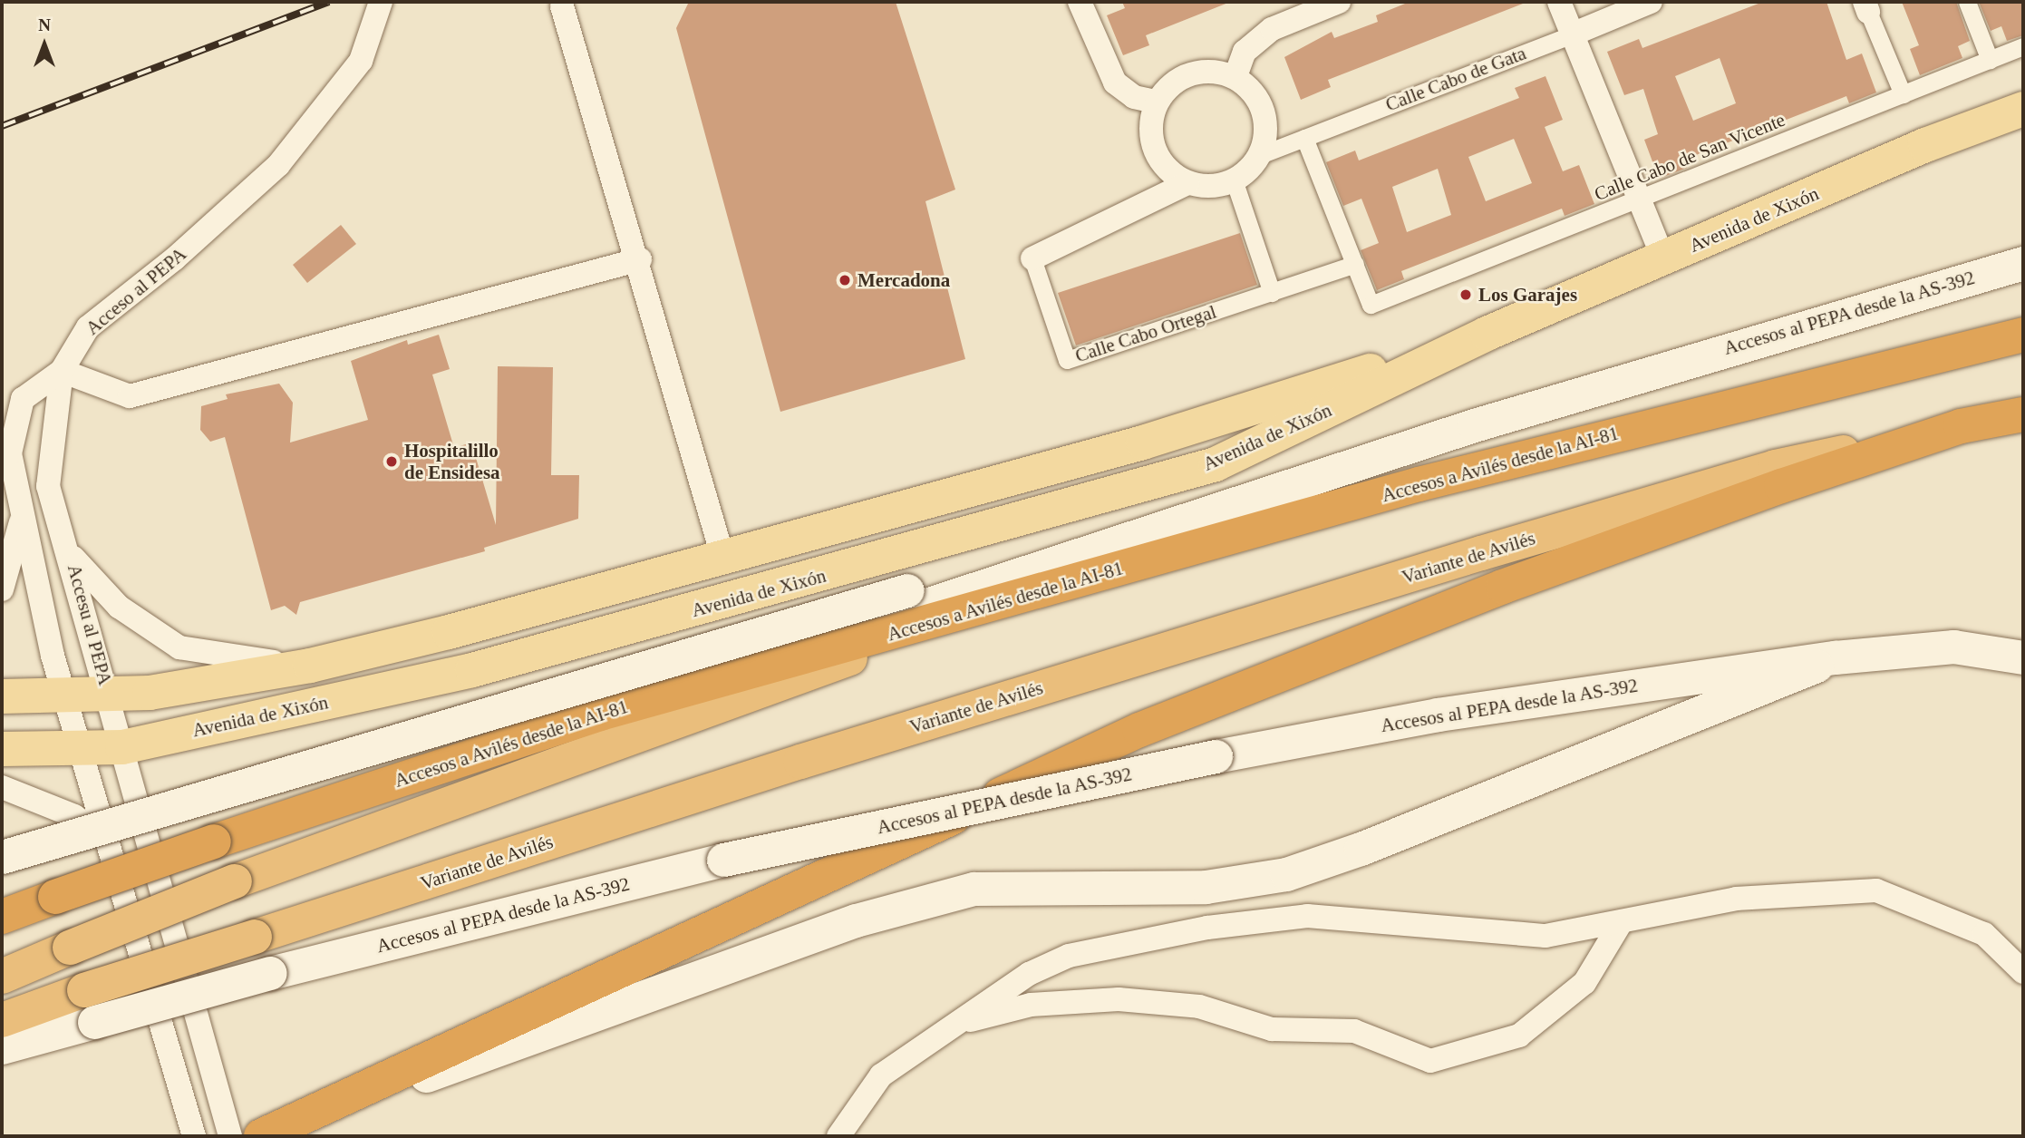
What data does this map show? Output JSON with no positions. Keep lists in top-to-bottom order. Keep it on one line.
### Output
{"streets":{"highway":["Accesos a Avilés desde la AI-81","Variante de Avilés"],"main road":["Avenida de Xixón","Accesos al PEPA desde la AS-392"],"street":["Calle Cabo de Gata","Calle Cabo de San Vicente","Acceso al PEPA","Calle Cabo Ortegal","Accesu al PEPA"]},"crossings":[["Calle Cabo de Gata","Calle Cabo Ortegal"],["Calle Cabo de San Vicente","Calle Cabo Ortegal"],["Avenida de Xixón","Acceso al PEPA"],["Avenida de Xixón","Accesu al PEPA"],["Acceso al PEPA","Accesu al PEPA"],["Accesos al PEPA desde la AS-392","Accesos a Avilés desde la AI-81"],["Accesos al PEPA desde la AS-392","Variante de Avilés"]],"places":["Mercadona","Los Garajes","Hospitalillo de Ensidesa"],"north":"top"}
